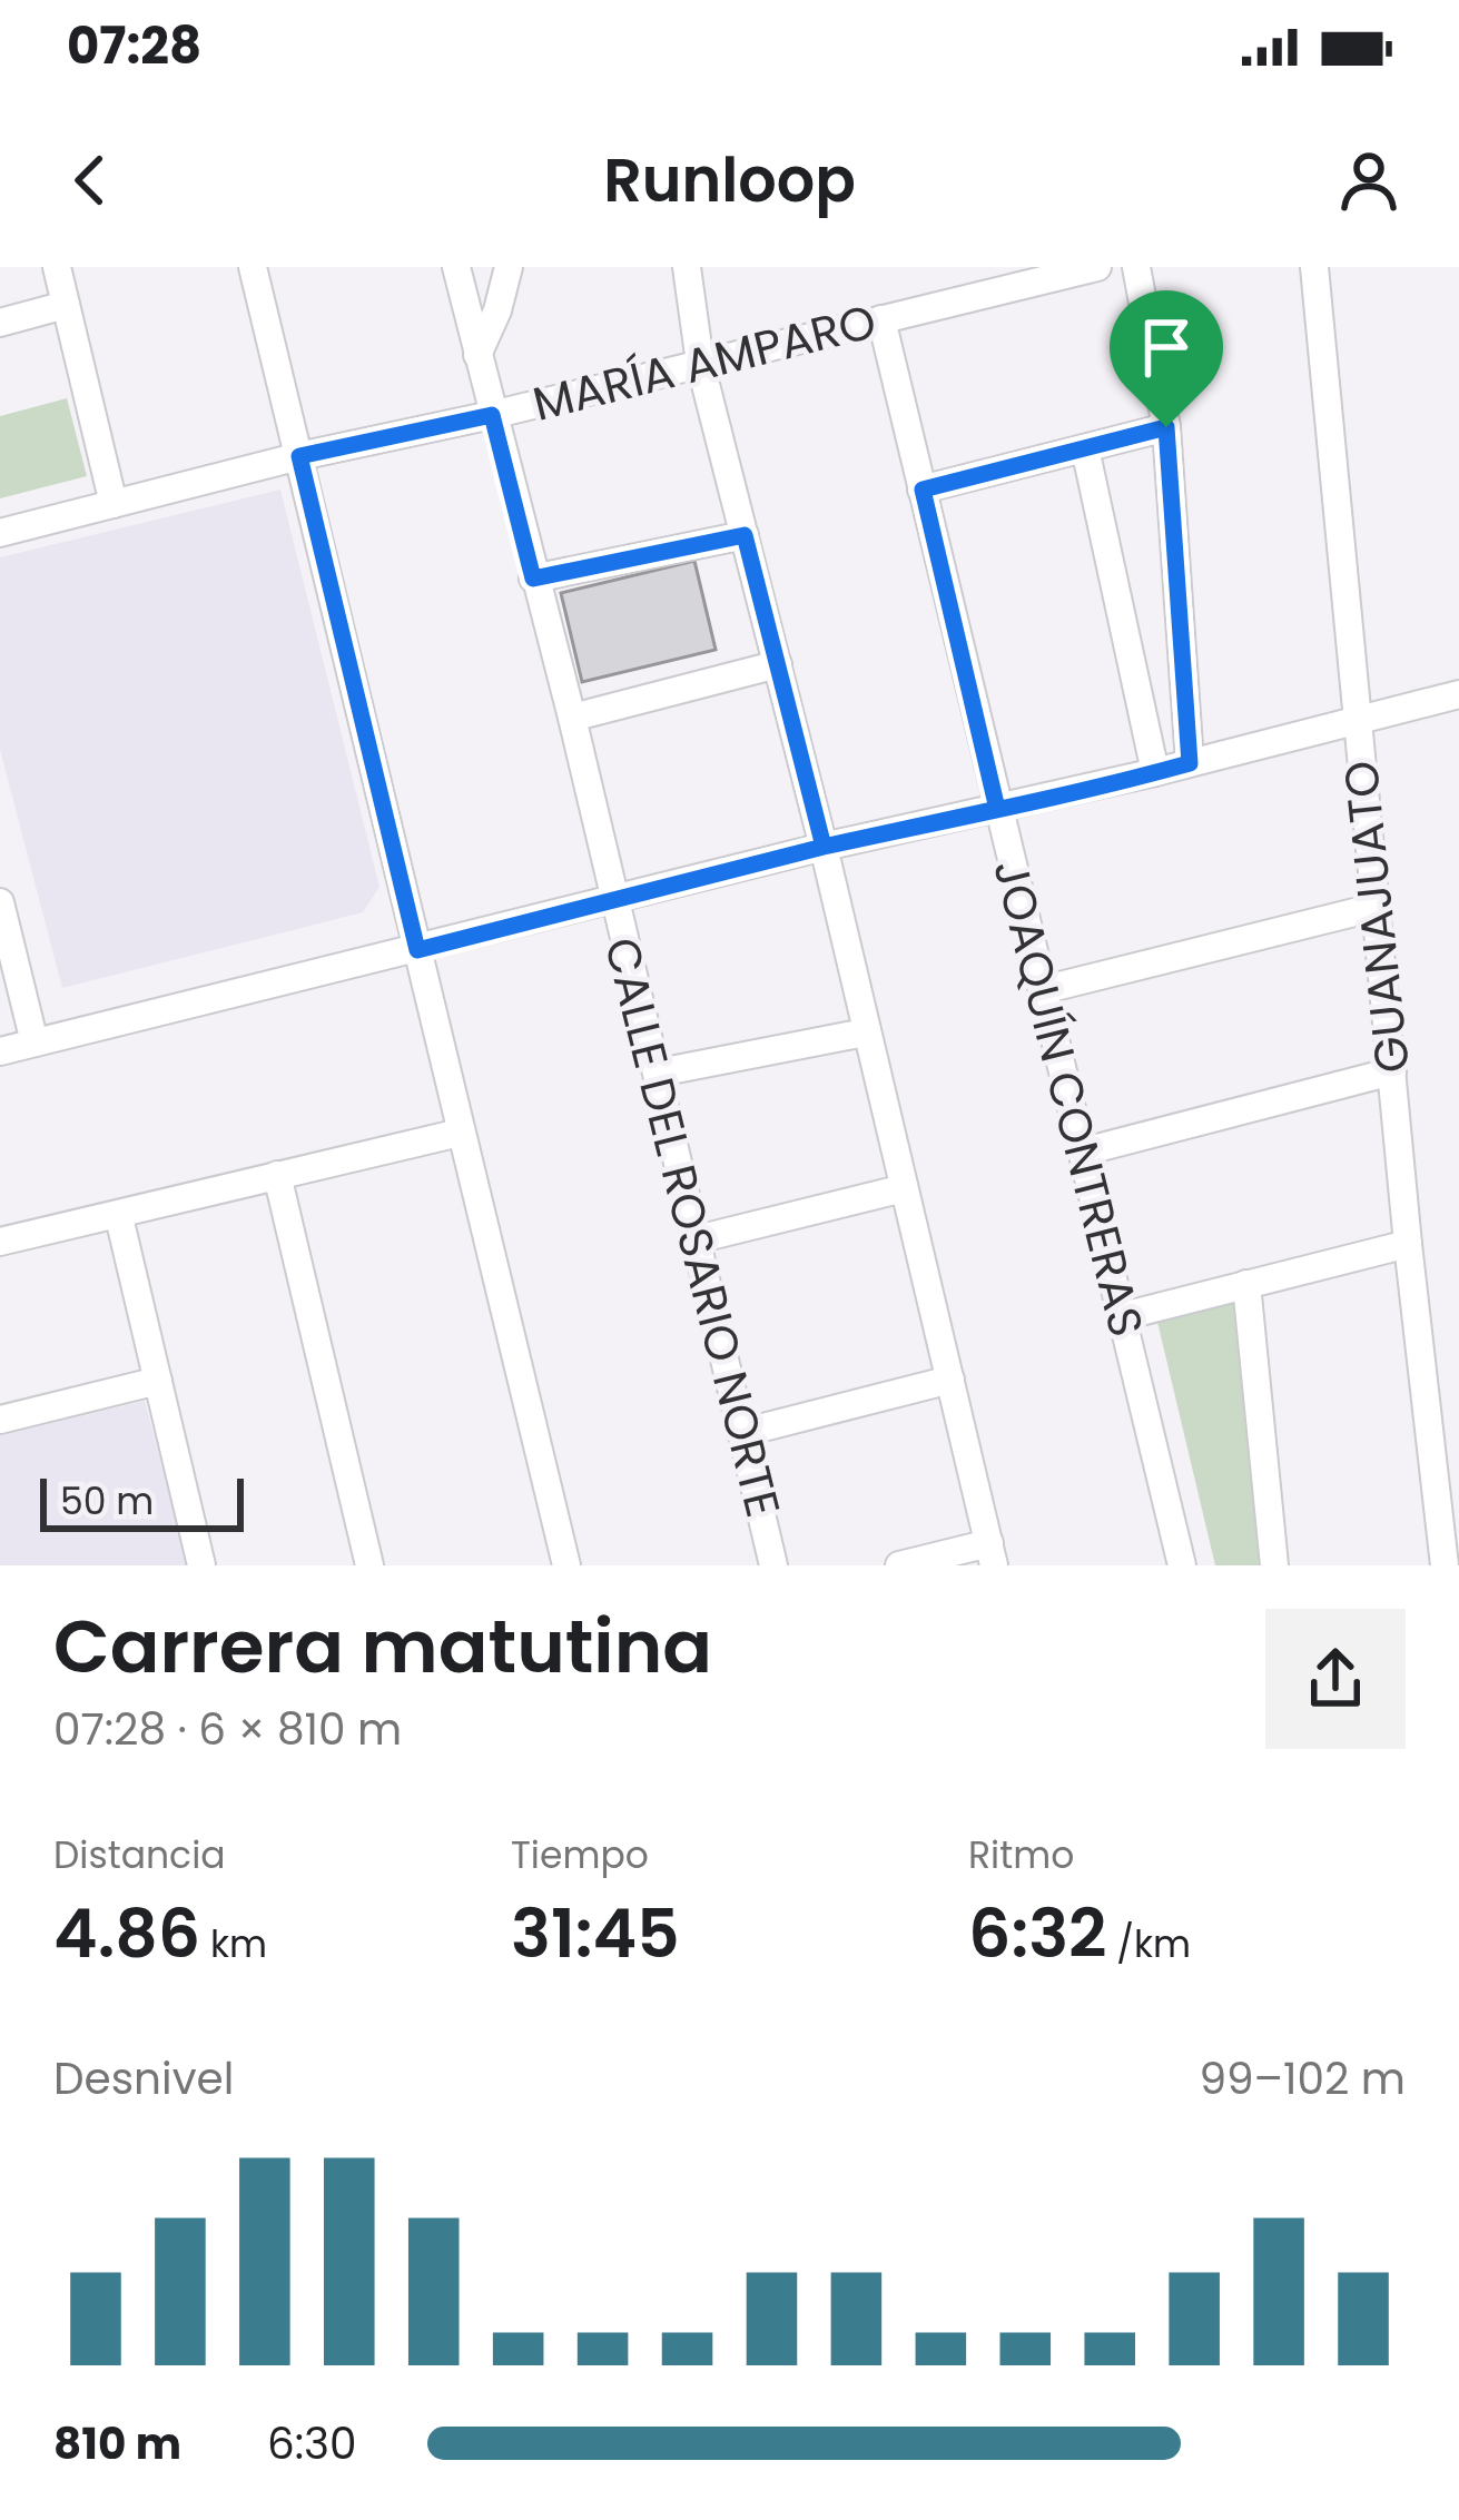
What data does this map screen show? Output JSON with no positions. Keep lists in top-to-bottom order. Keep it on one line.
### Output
{"streets":{"street":["MARÍA AMPARO","GUANAJUATO","JOAQUÍN CONTRERAS","CALLE DEL ROSARIO NORTE"]},"crossings":[["MARÍA AMPARO","JOAQUÍN CONTRERAS"],["MARÍA AMPARO","CALLE DEL ROSARIO NORTE"]],"scale_bar":"50 m","page":{"status":"07:28","header":"Runloop","scale":"50 m","heading":["Carrera matutina","07:28 · 6 × 810 m"],"stats":[["Distancia","4.86 km"],["Tiempo","31:45"],["Ritmo","6:32 /km"]],"chart":["Desnivel","99–102 m"],"list":[{"name":"810 m","note":"6:30"}]}}
